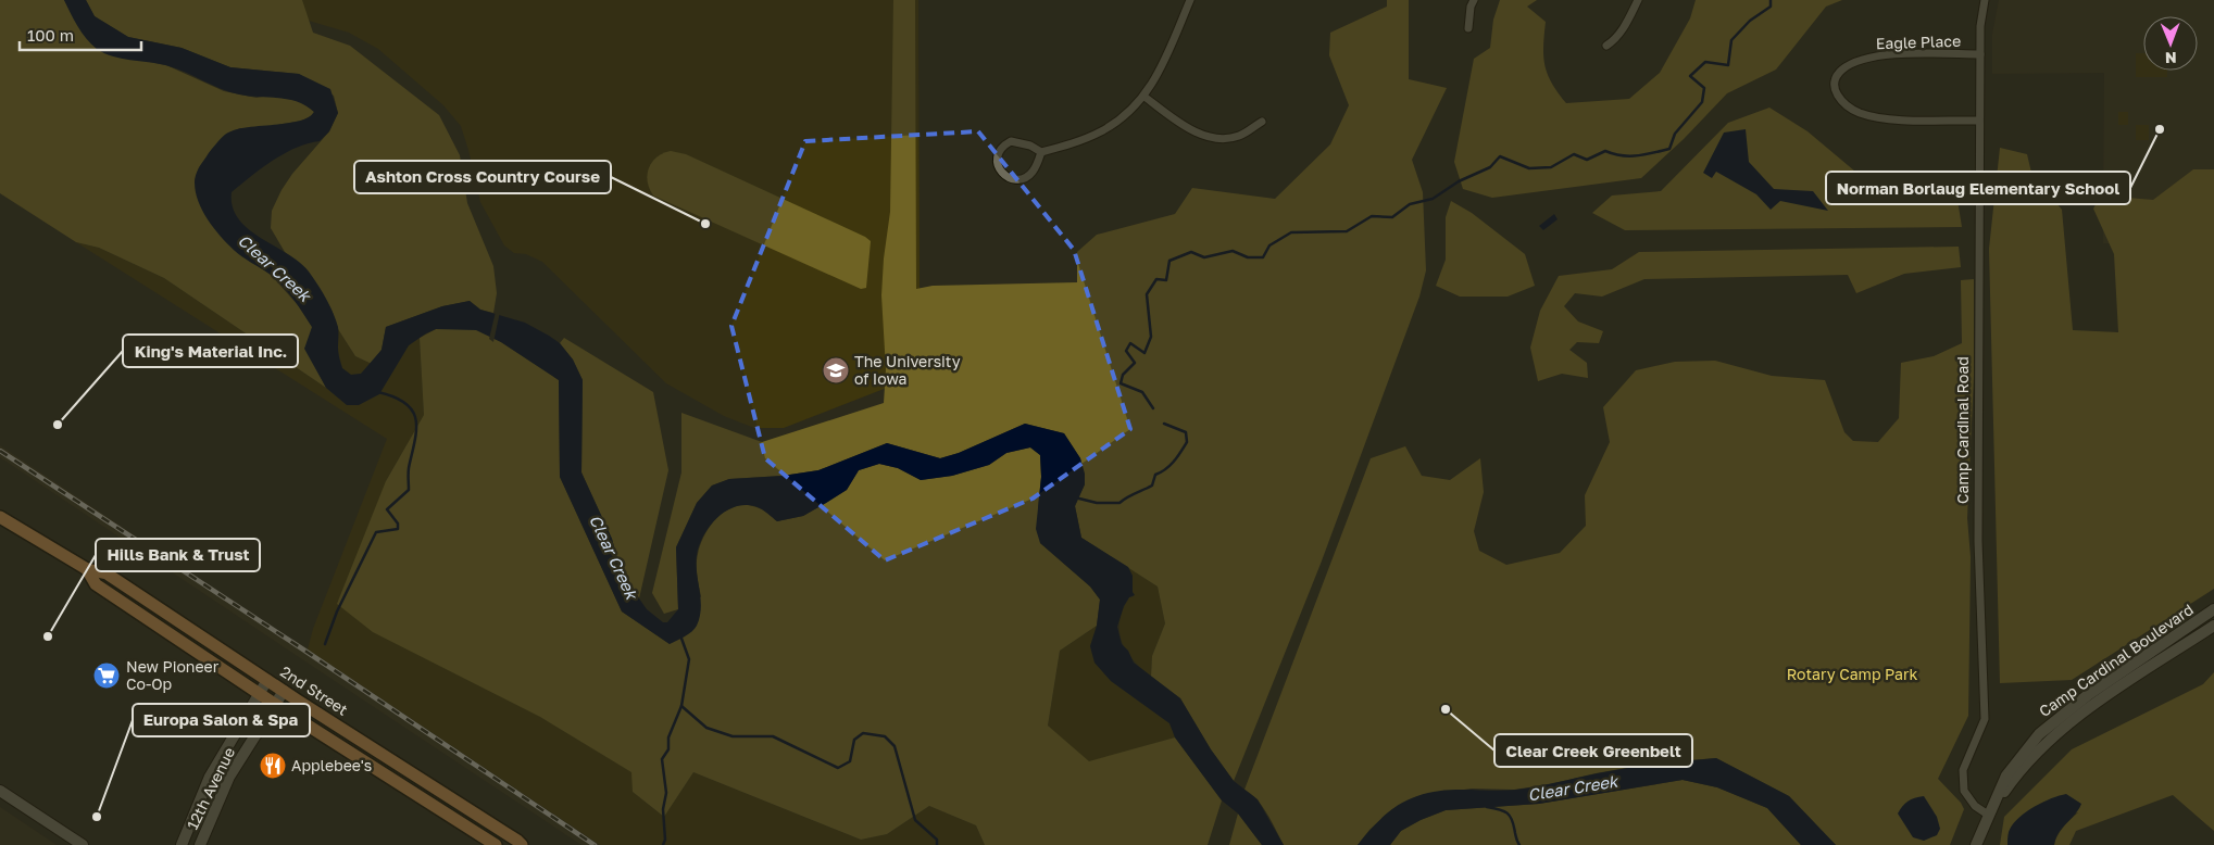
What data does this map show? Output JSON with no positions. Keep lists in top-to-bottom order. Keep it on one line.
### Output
{"streets":{"main road":["2nd Street"],"street":["Eagle Place","Camp Cardinal Road","Camp Cardinal Boulevard","12th Avenue"]},"crossings":[["Eagle Place","Camp Cardinal Road"],["Camp Cardinal Road","Camp Cardinal Boulevard"],["2nd Street","12th Avenue"]],"water":["Clear Creek"],"parks":["Rotary Camp Park"],"places":{"other":["Norman Borlaug Elementary School","Ashton Cross Country Course","King's Material Inc.","Hills Bank & Trust","Clear Creek Greenbelt","Europa Salon & Spa"],"school or university":["The University of Iowa"],"supermarket":["New Pioneer Co-Op"],"restaurant":["Applebee's"]},"scale_bar":"100 m","north":"bottom"}
